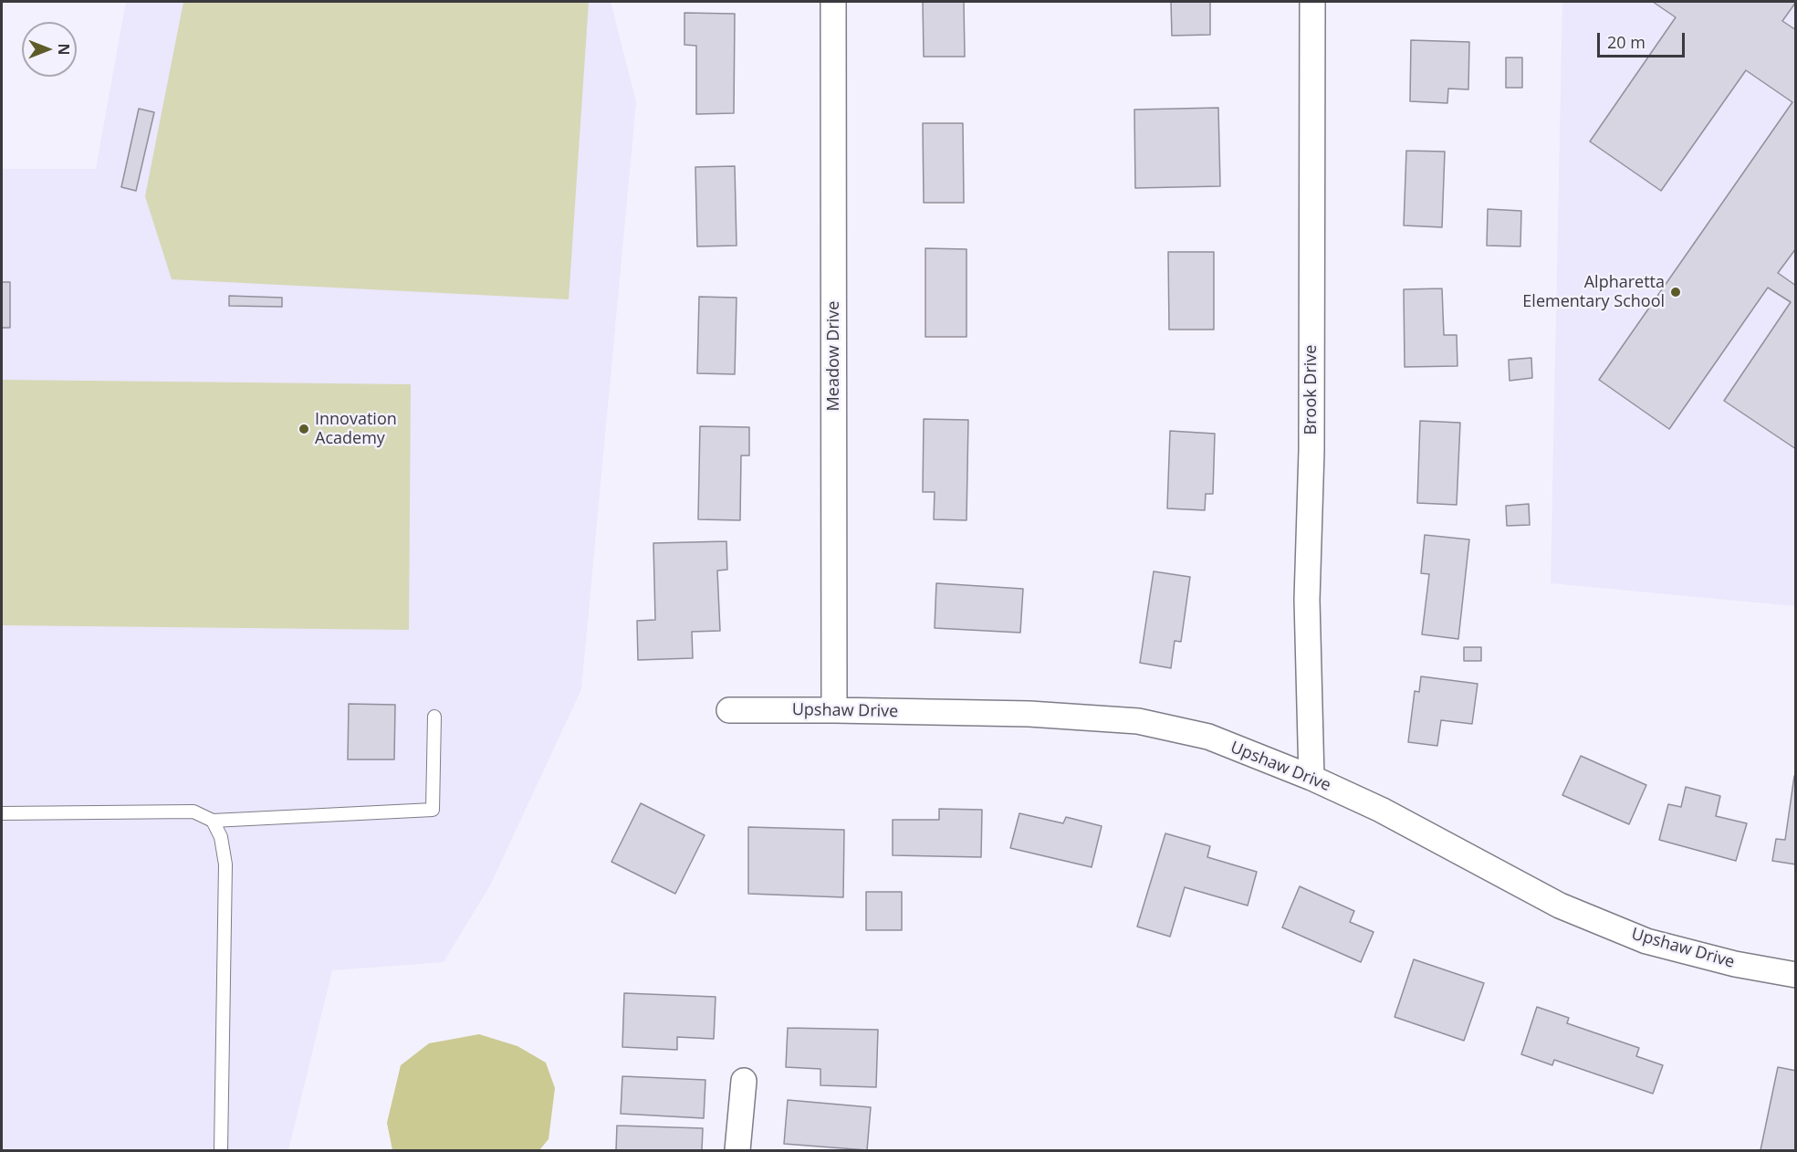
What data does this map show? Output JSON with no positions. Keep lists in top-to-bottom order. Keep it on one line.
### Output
{"streets":{"street":["Meadow Drive","Brook Drive","Upshaw Drive"]},"crossings":[["Meadow Drive","Upshaw Drive"],["Brook Drive","Upshaw Drive"]],"places":["Alpharetta Elementary School","Innovation Academy"],"scale_bar":"20 m","north":"right"}
